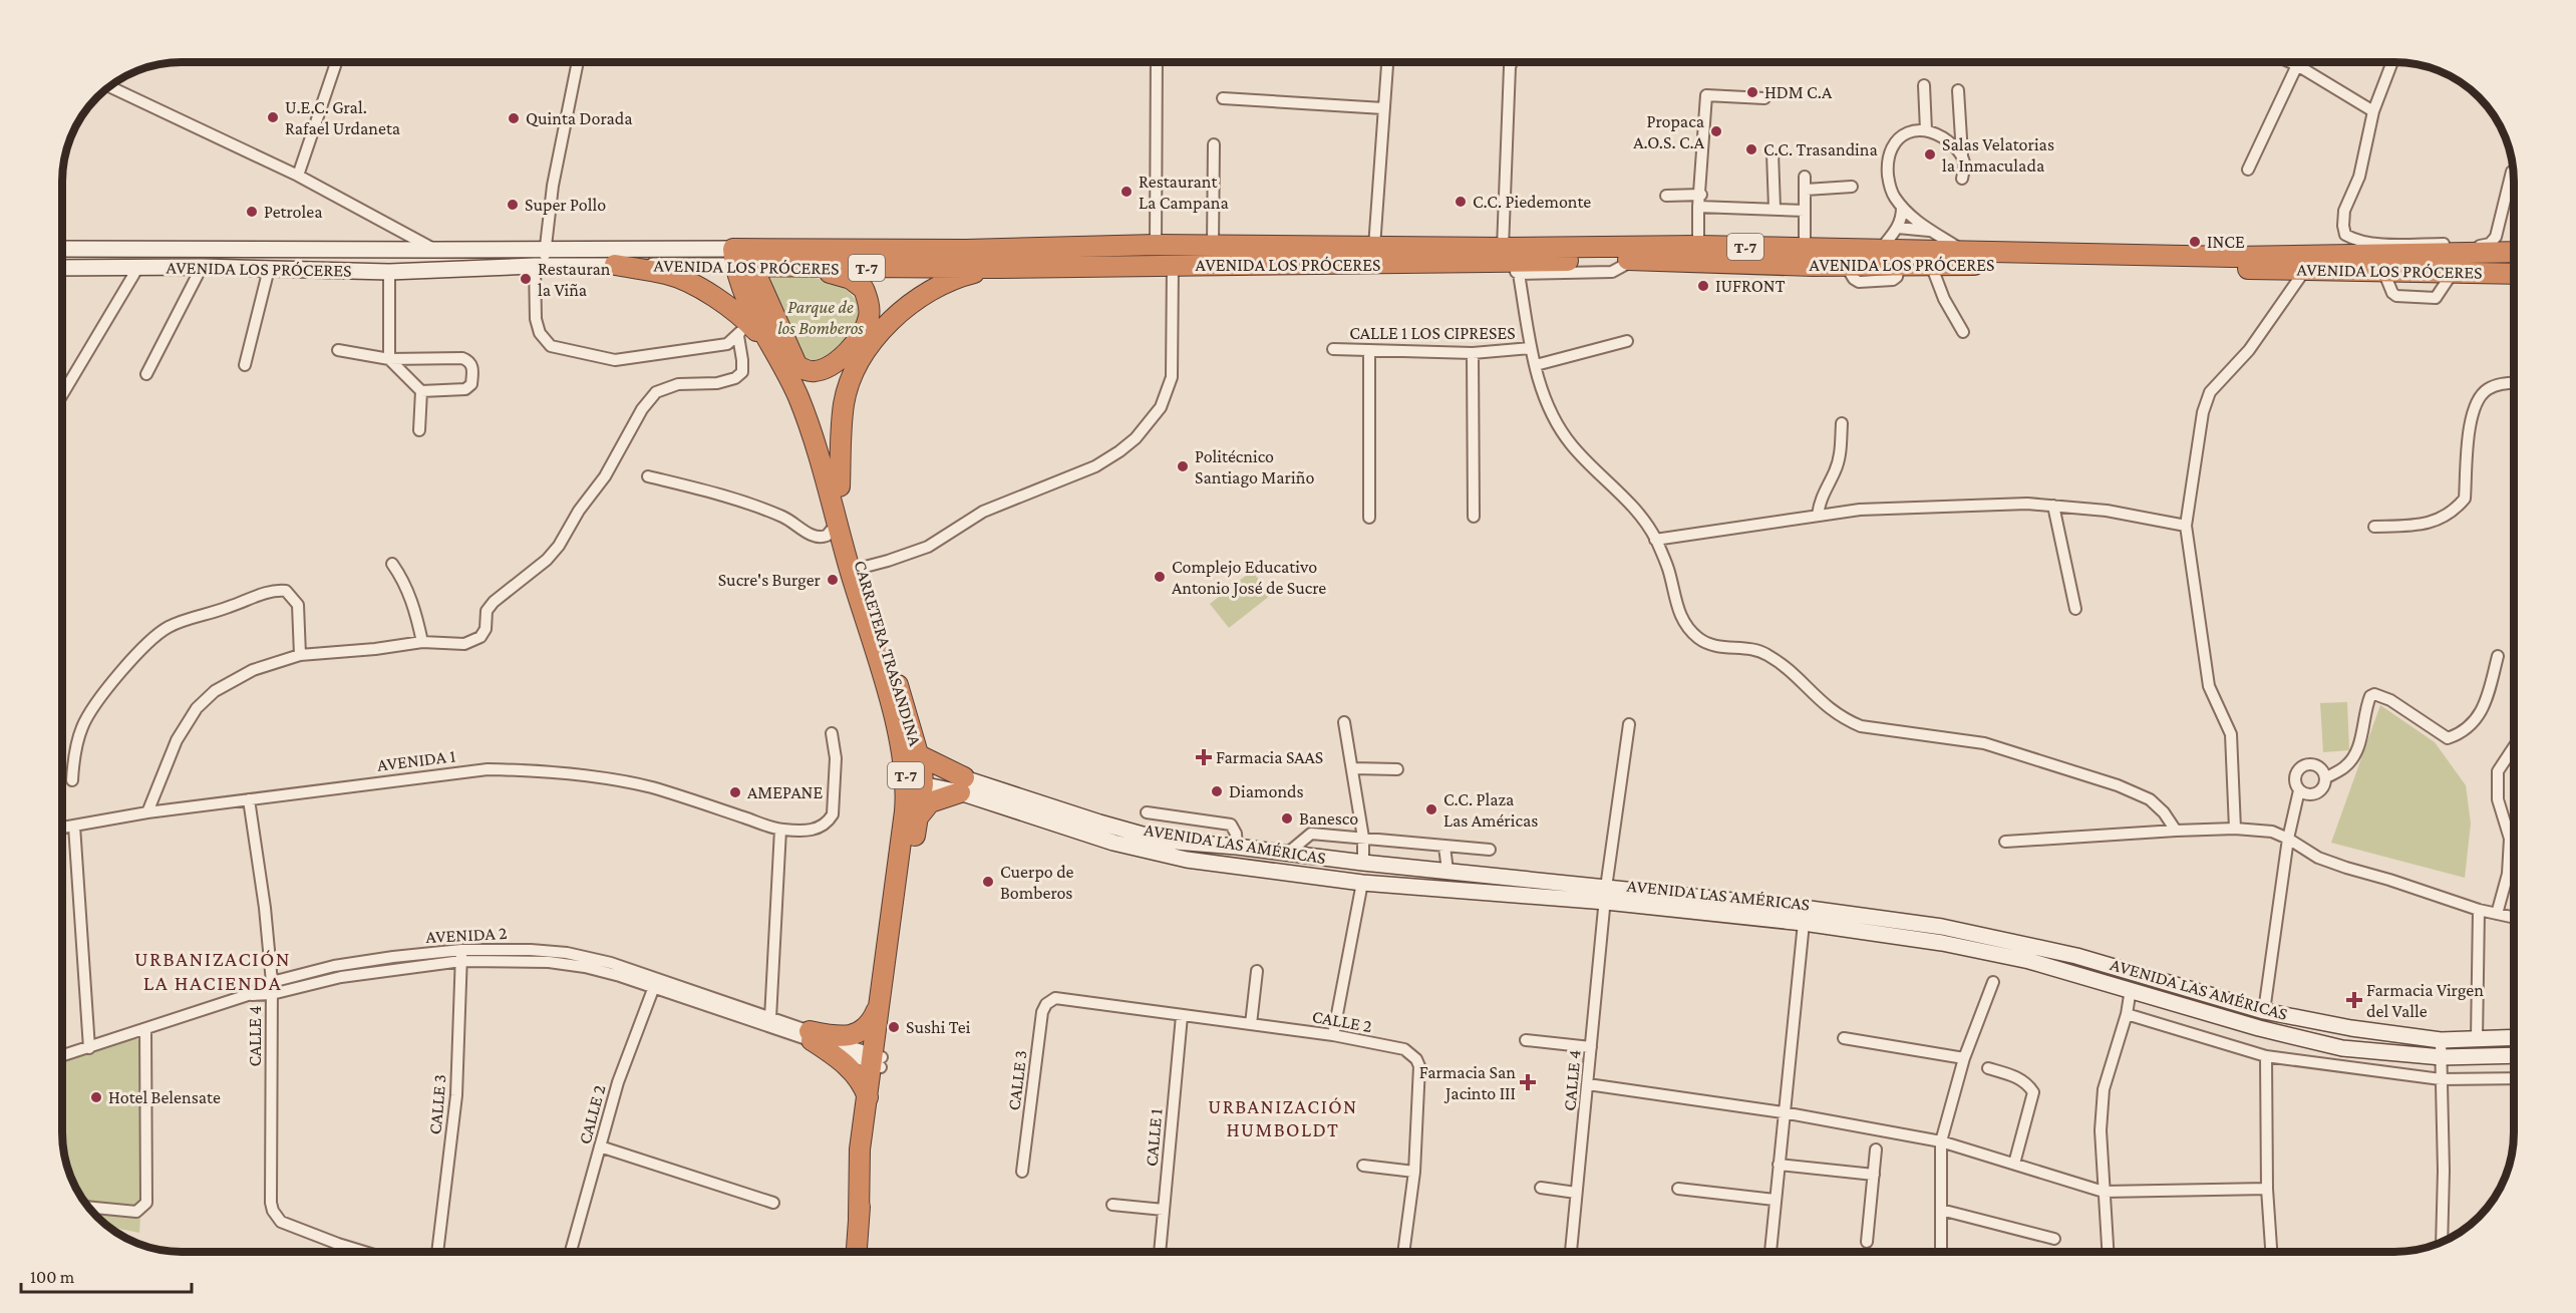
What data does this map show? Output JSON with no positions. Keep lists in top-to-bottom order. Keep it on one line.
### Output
{"streets":{"highway":["T-7","AVENIDA LOS PRÓCERES","CARRETERA TRASANDINA"],"street":["CALLE 1 LOS CIPRESES","AVENIDA 1","AVENIDA LAS AMÉRICAS","AVENIDA 2","CALLE 2","CALLE 4","CALLE 3","CALLE 1"]},"crossings":[["AVENIDA LOS PRÓCERES","CARRETERA TRASANDINA"],["CARRETERA TRASANDINA","AVENIDA LAS AMÉRICAS"],["AVENIDA 1","CALLE 4"],["AVENIDA LAS AMÉRICAS","CALLE 4"],["AVENIDA 2","CALLE 4"],["AVENIDA 2","CALLE 3"],["CALLE 2","CALLE 3"],["CALLE 2","CALLE 1"]],"districts":["URBANIZACIÓN LA HACIENDA","URBANIZACIÓN HUMBOLDT"],"parks":["Parque de los Bomberos"],"places":{"other":["HDM C.A","U.E.C. Gral. Rafael Urdaneta","Quinta Dorada","Propaca A.O.S. C.A","C.C. Trasandina","Salas Velatorias la Inmaculada","Restaurant La Campana","C.C. Piedemonte","Super Pollo","Petrolea","INCE","Restauran la Viña","IUFRONT","Politécnico Santiago Mariño","Complejo Educativo Antonio José de Sucre","Sucre's Burger","Diamonds","AMEPANE","C.C. Plaza Las Américas","Banesco","Cuerpo de Bomberos","Sushi Tei","Hotel Belensate"],"health":["Farmacia SAAS","Farmacia Virgen del Valle","Farmacia San Jacinto III"]},"scale_bar":"100 m"}
